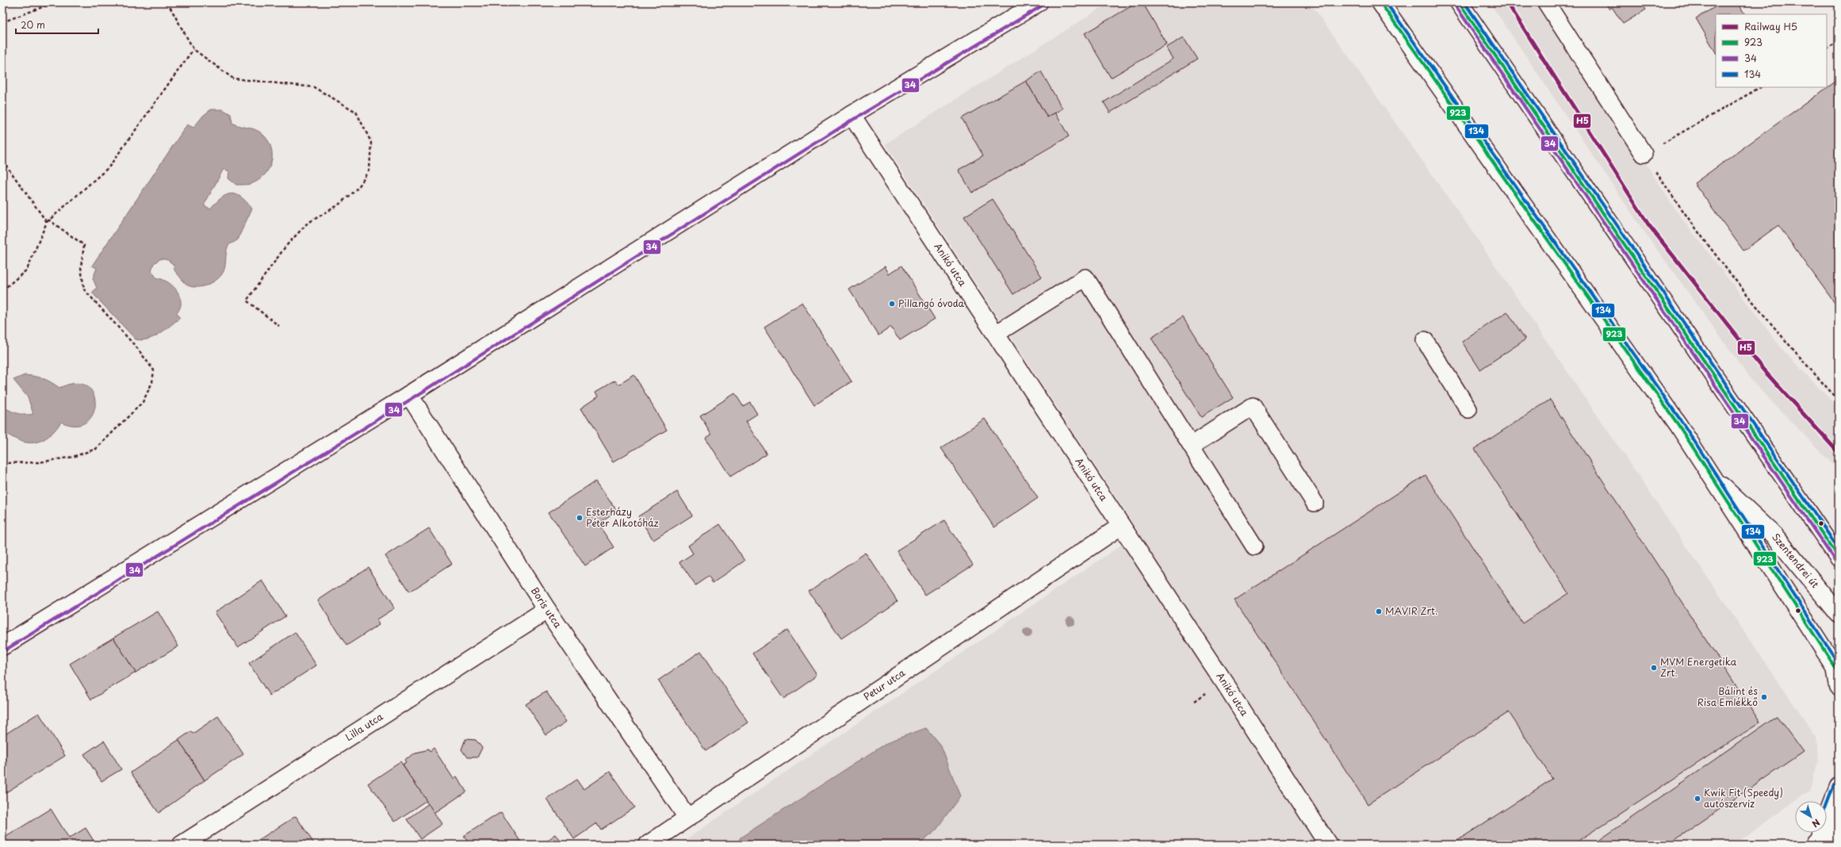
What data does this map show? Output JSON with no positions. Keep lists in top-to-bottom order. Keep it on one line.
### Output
{"streets":{"street":["Anikó utca","Szentendrei út","Boris utca","Petur utca","Lilla utca"]},"crossings":[["Anikó utca","Petur utca"],["Boris utca","Petur utca"],["Boris utca","Lilla utca"]],"places":["Pillangó óvoda","Esterházy Péter Alkotóház","MAVIR Zrt.","MVM Energetika Zrt.","Bálint és Risa Emlékkő","Kwik Fit (Speedy) autószerviz"],"lines":["rail line H5","transit line 923","transit line 134","transit line 34"],"legend":["Railway H5","923","34","134"],"scale_bar":"20 m","north":"bottom right"}
